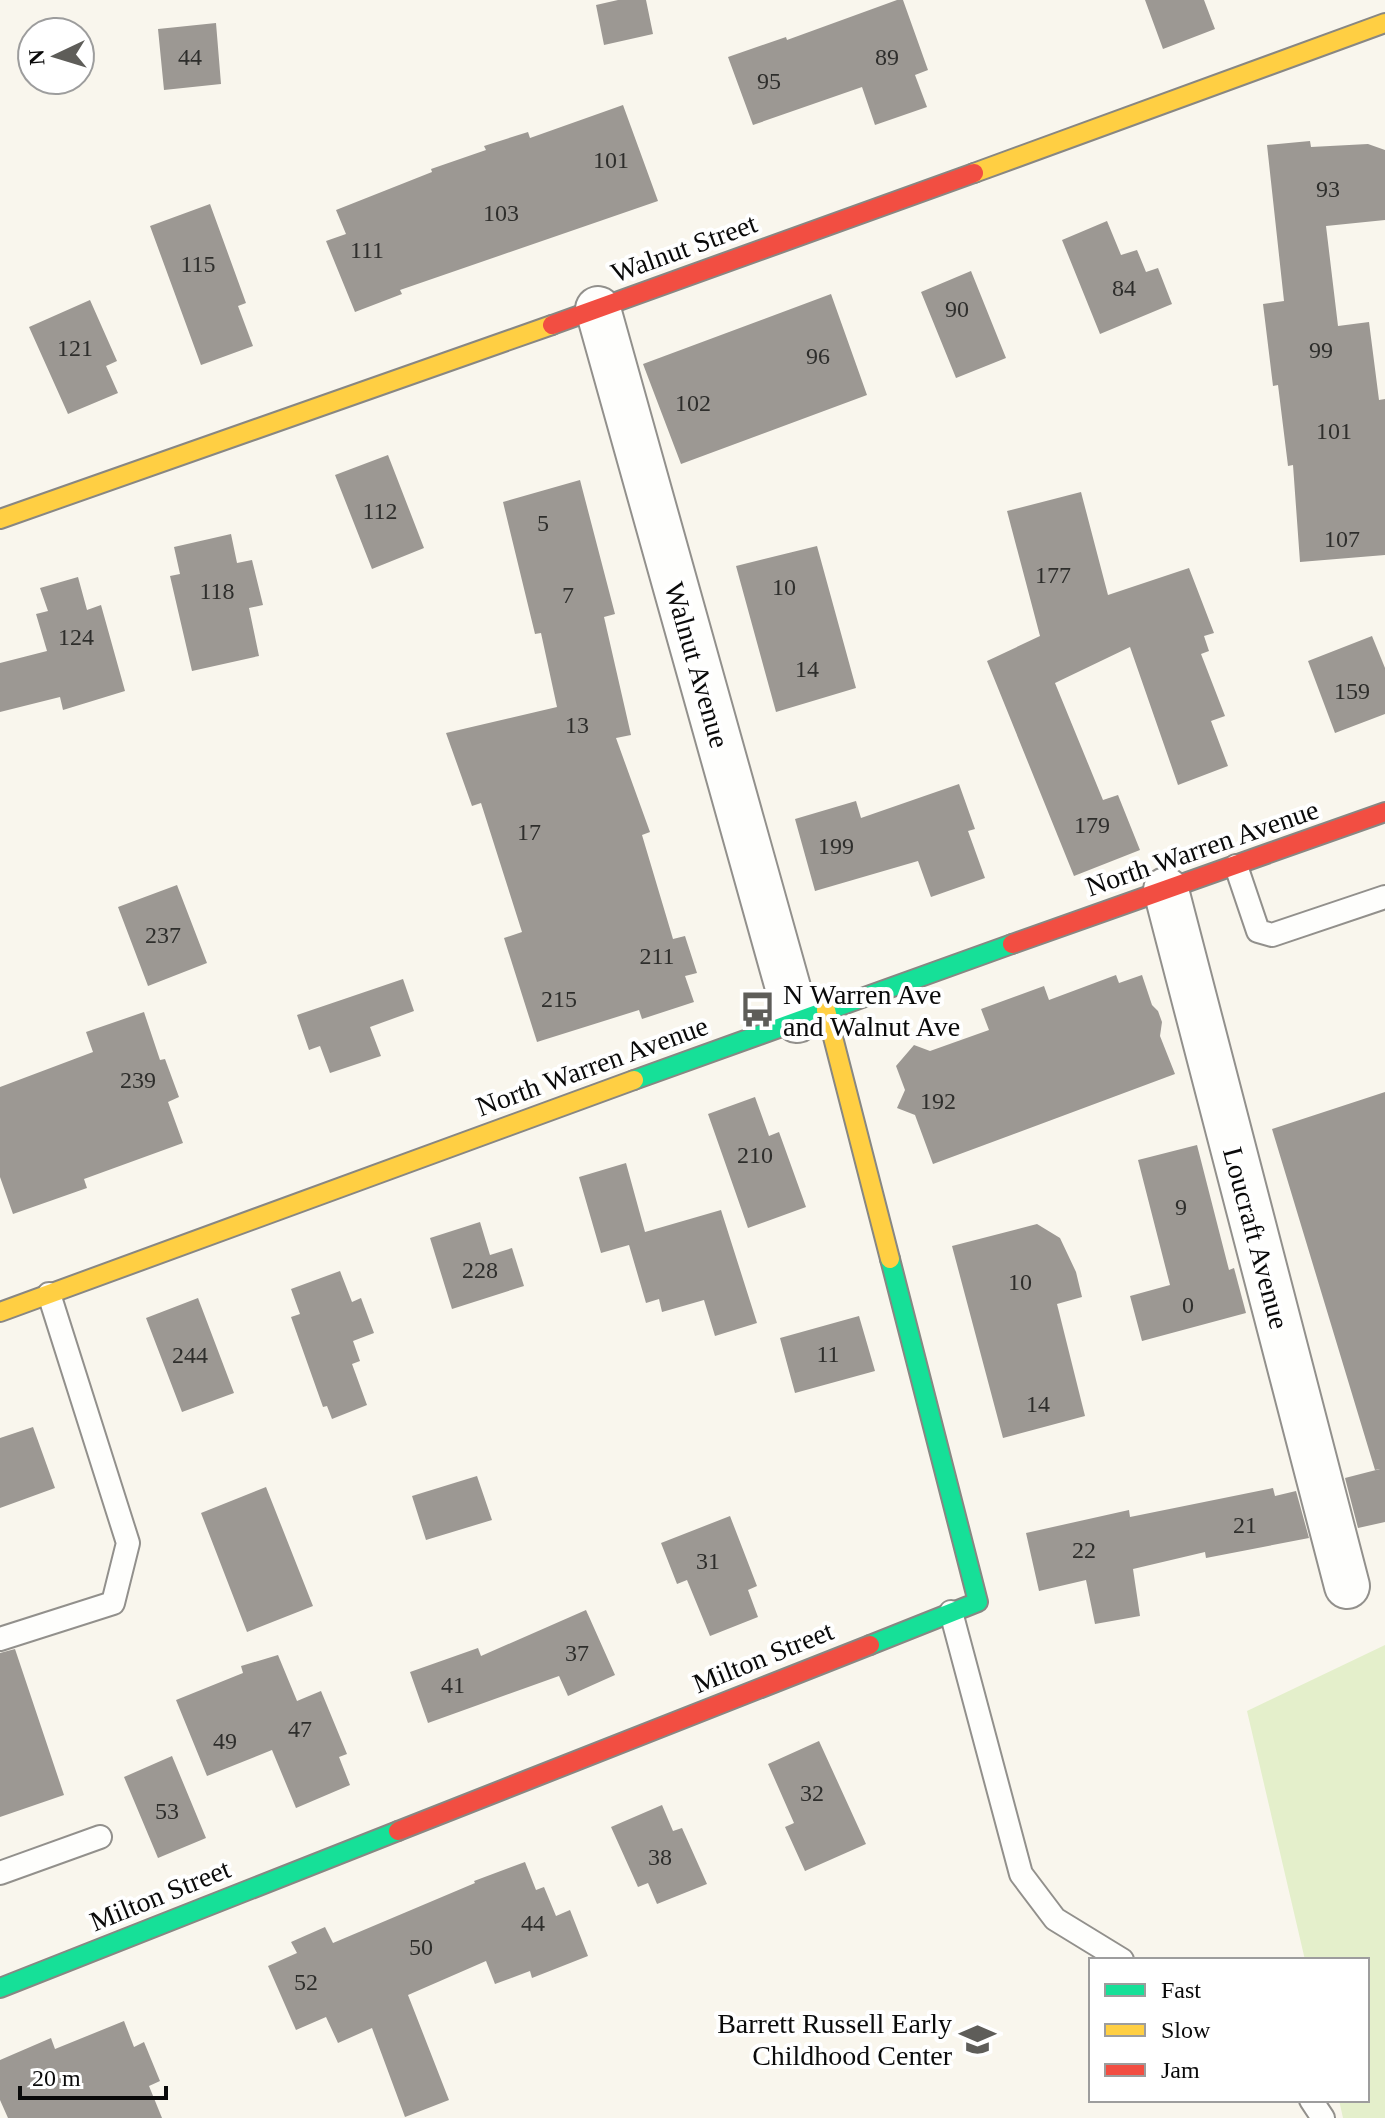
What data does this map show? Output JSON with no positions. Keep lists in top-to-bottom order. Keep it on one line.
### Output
{"streets":{"street":["Walnut Street","Walnut Avenue","North Warren Avenue","Loucraft Avenue","Milton Street"]},"crossings":[["Walnut Street","Walnut Avenue"],["Walnut Avenue","North Warren Avenue"],["Walnut Avenue","Milton Street"],["North Warren Avenue","Loucraft Avenue"],["North Warren Avenue","Milton Street"]],"places":{"bus stop":["N Warren Ave and Walnut Ave"],"school or university":["Barrett Russell Early Childhood Center"]},"house_numbers":["44","89","95","101","93","103","111","115","84","90","121","99","96","102","101","112","5","107","177","10","118","7","124","14","159","13","179","17","199","237","211","215","239","192","210","9","228","10","0","11","244","14","21","22","31","37","41","47","49","32","53","38","44","50","52"],"legend":["Fast","Slow","Jam"],"scale_bar":"20 m","north":"left"}
